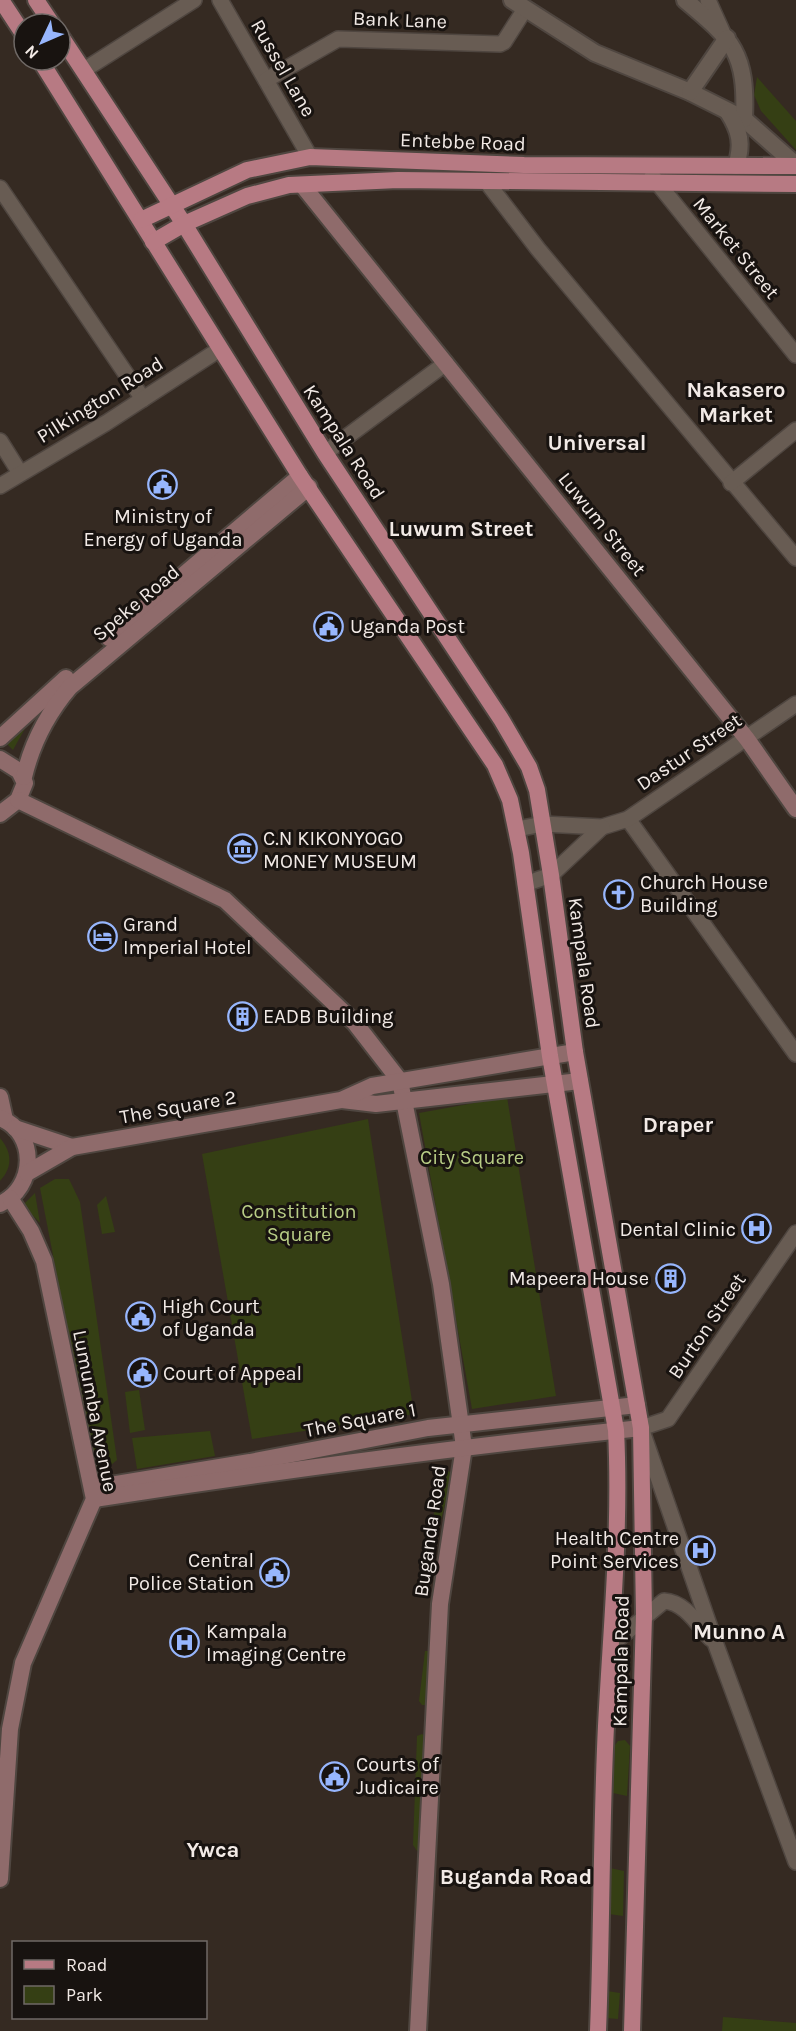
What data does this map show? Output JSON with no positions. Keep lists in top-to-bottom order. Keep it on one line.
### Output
{"streets":{"main road":["Entebbe Road","Kampala Road","Luwum Street","Speke Road","The Square 2","Lumumba Avenue","The Square 1","Buganda Road"],"street":["Bank Lane","Russel Lane","Market Street","Pilkington Road","Dastur Street","Burton Street"]},"crossings":[["Bank Lane","Russel Lane"],["Russel Lane","Entebbe Road"],["Entebbe Road","Market Street"],["Entebbe Road","Kampala Road"],["Entebbe Road","Luwum Street"],["Pilkington Road","Kampala Road"],["Kampala Road","Speke Road"],["Kampala Road","Dastur Street"],["Kampala Road","The Square 2"],["Kampala Road","Burton Street"],["Kampala Road","The Square 1"],["Luwum Street","Dastur Street"],["Speke Road","Buganda Road"],["The Square 2","Buganda Road"],["Burton Street","The Square 1"],["Lumumba Avenue","The Square 1"],["The Square 1","Buganda Road"]],"districts":["Nakasero Market","Universal","Luwum Street","Draper","Munno A","Ywca","Buganda Road"],"parks":["City Square","Constitution Square"],"places":{"public building":["Ministry of Energy of Uganda","Uganda Post","High Court of Uganda","Court of Appeal","Central Police Station","Courts of Judicaire"],"museum":["C.N KIKONYOGO MONEY MUSEUM"],"church":["Church House Building"],"hotel":["Grand Imperial Hotel"],"building":["EADB Building","Mapeera House"],"hospital":["Dental Clinic","Health Centre Point Services","Kampala Imaging Centre"]},"legend":["Road","Park"],"north":"bottom left"}
